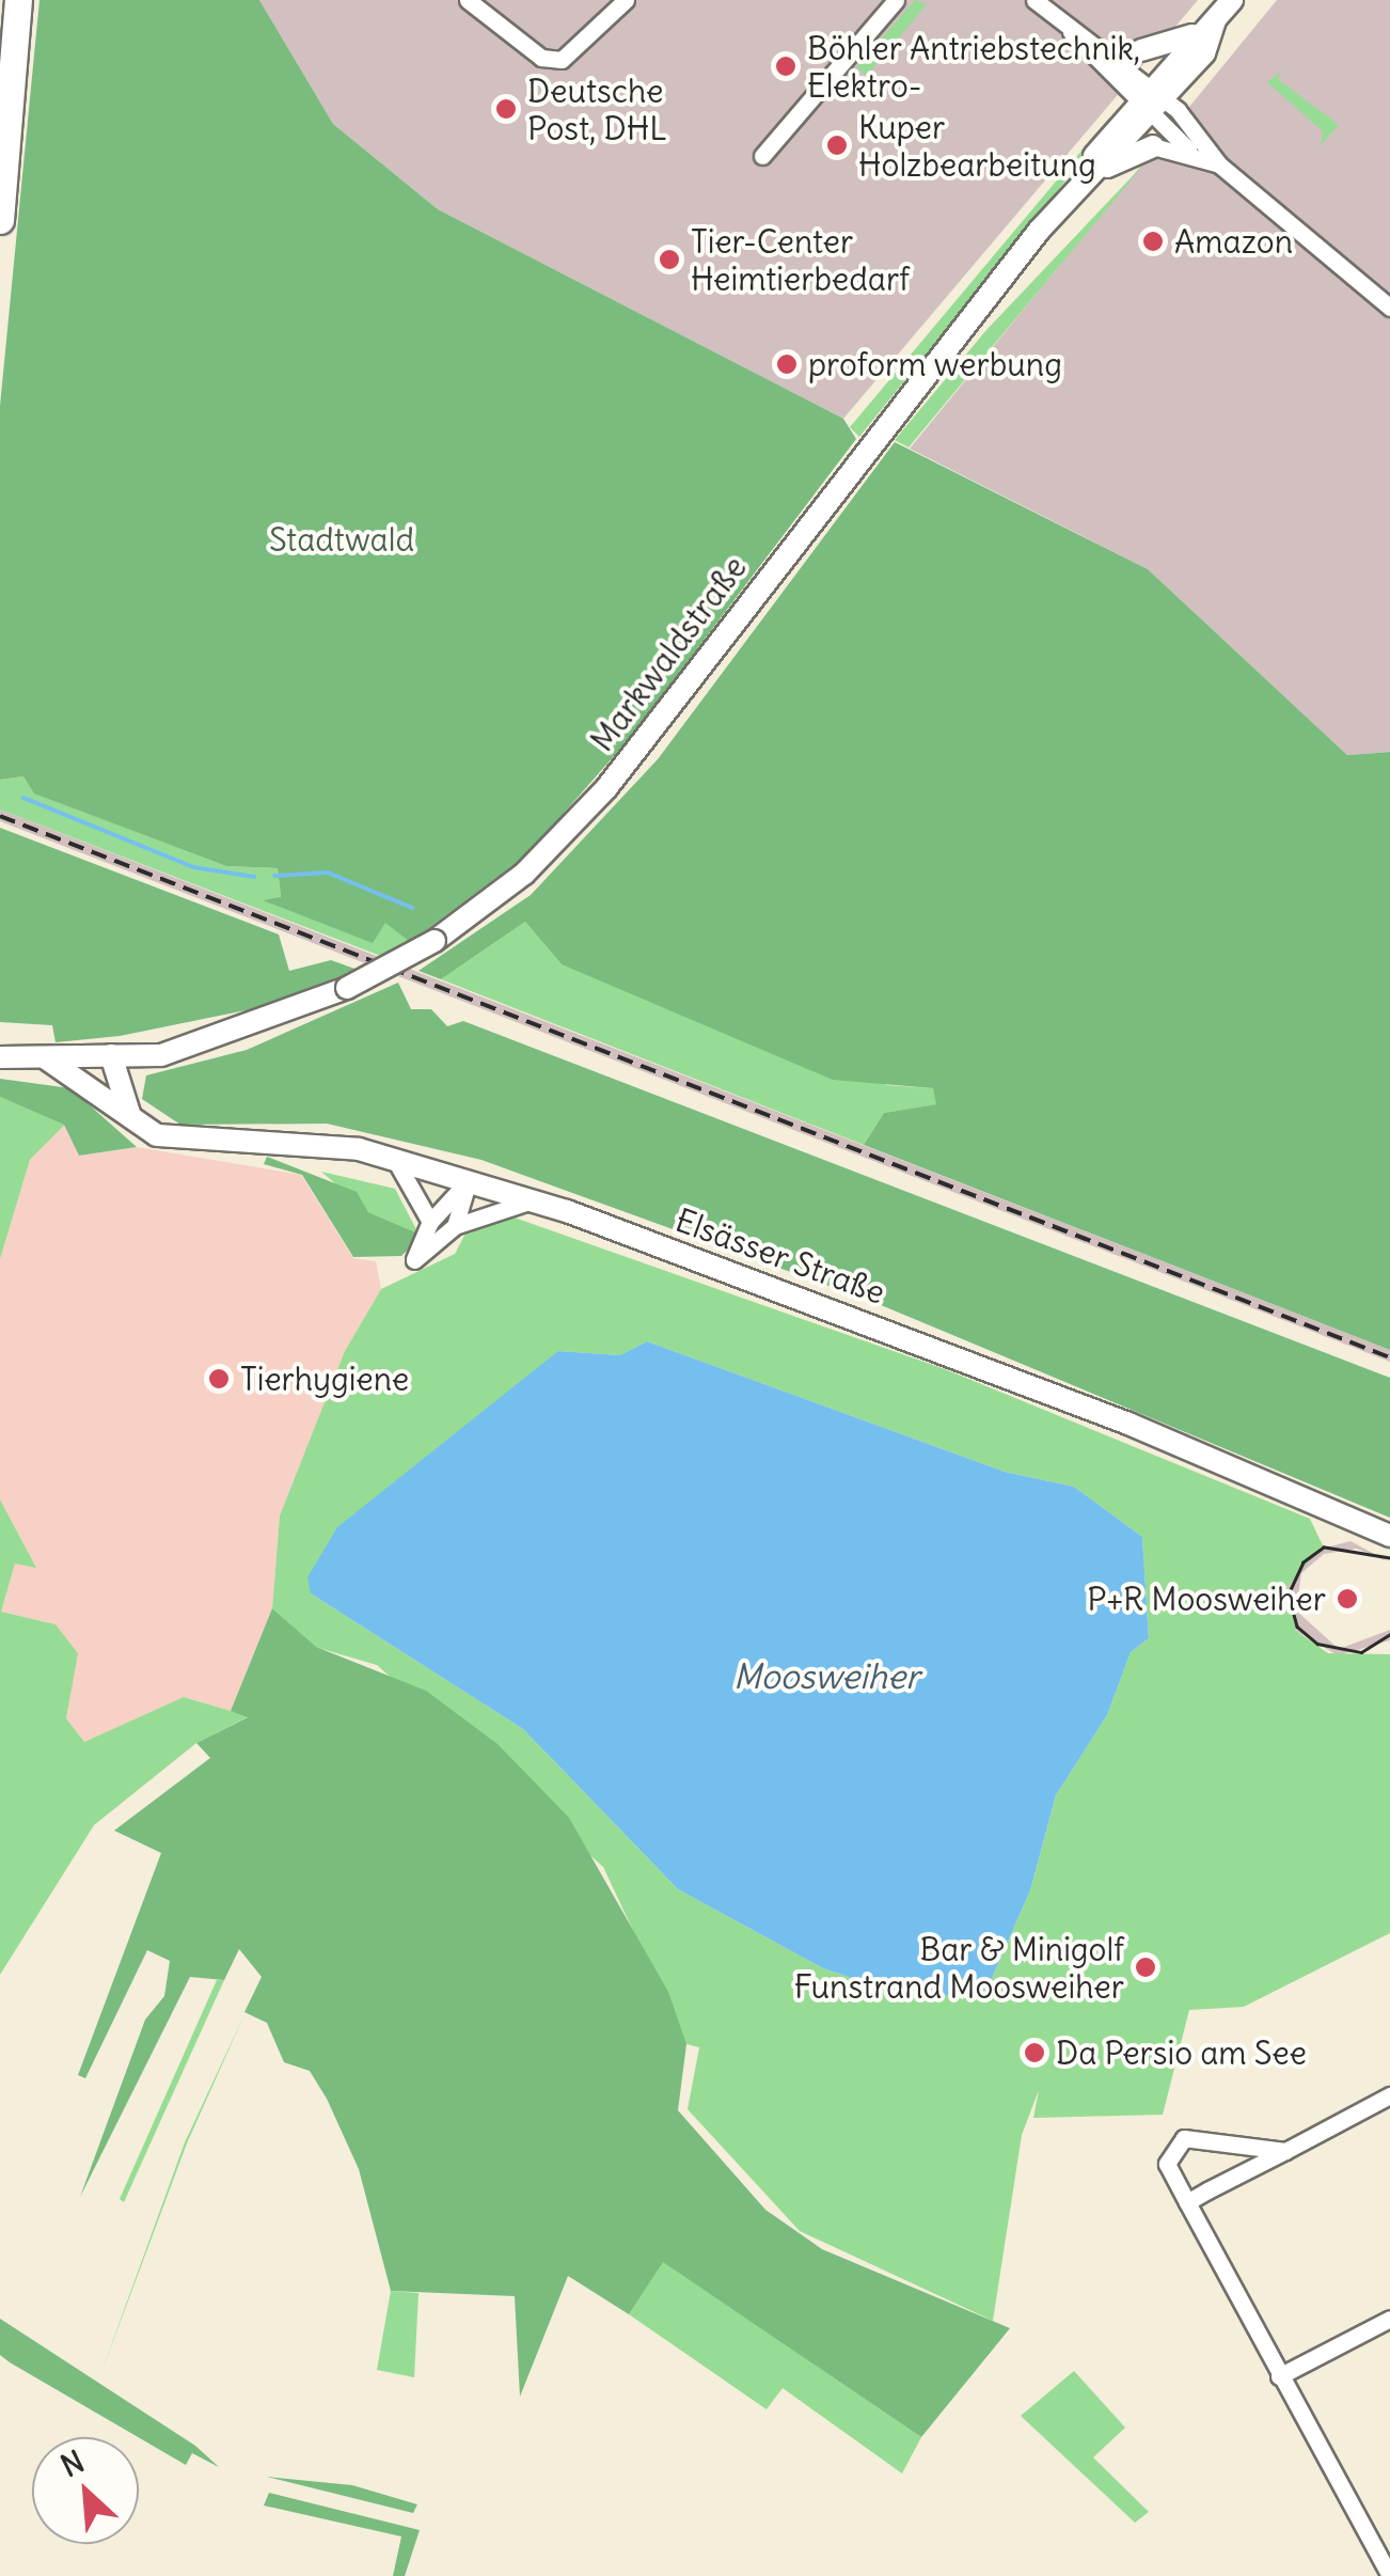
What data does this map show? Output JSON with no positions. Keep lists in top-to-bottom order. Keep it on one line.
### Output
{"streets":{"main road":["Markwaldstraße","Elsässer Straße"]},"crossings":[["Markwaldstraße","Elsässer Straße"]],"water":["Moosweiher"],"parks":["Stadtwald"],"places":["Böhler Antriebstechnik, Elektro-","Deutsche Post, DHL","Kuper Holzbearbeitung","Amazon","Tier-Center Heimtierbedarf","proform werbung","Tierhygiene","P+R Moosweiher","Bar & Minigolf Funstrand Moosweiher","Da Persio am See"],"north":"top left"}
